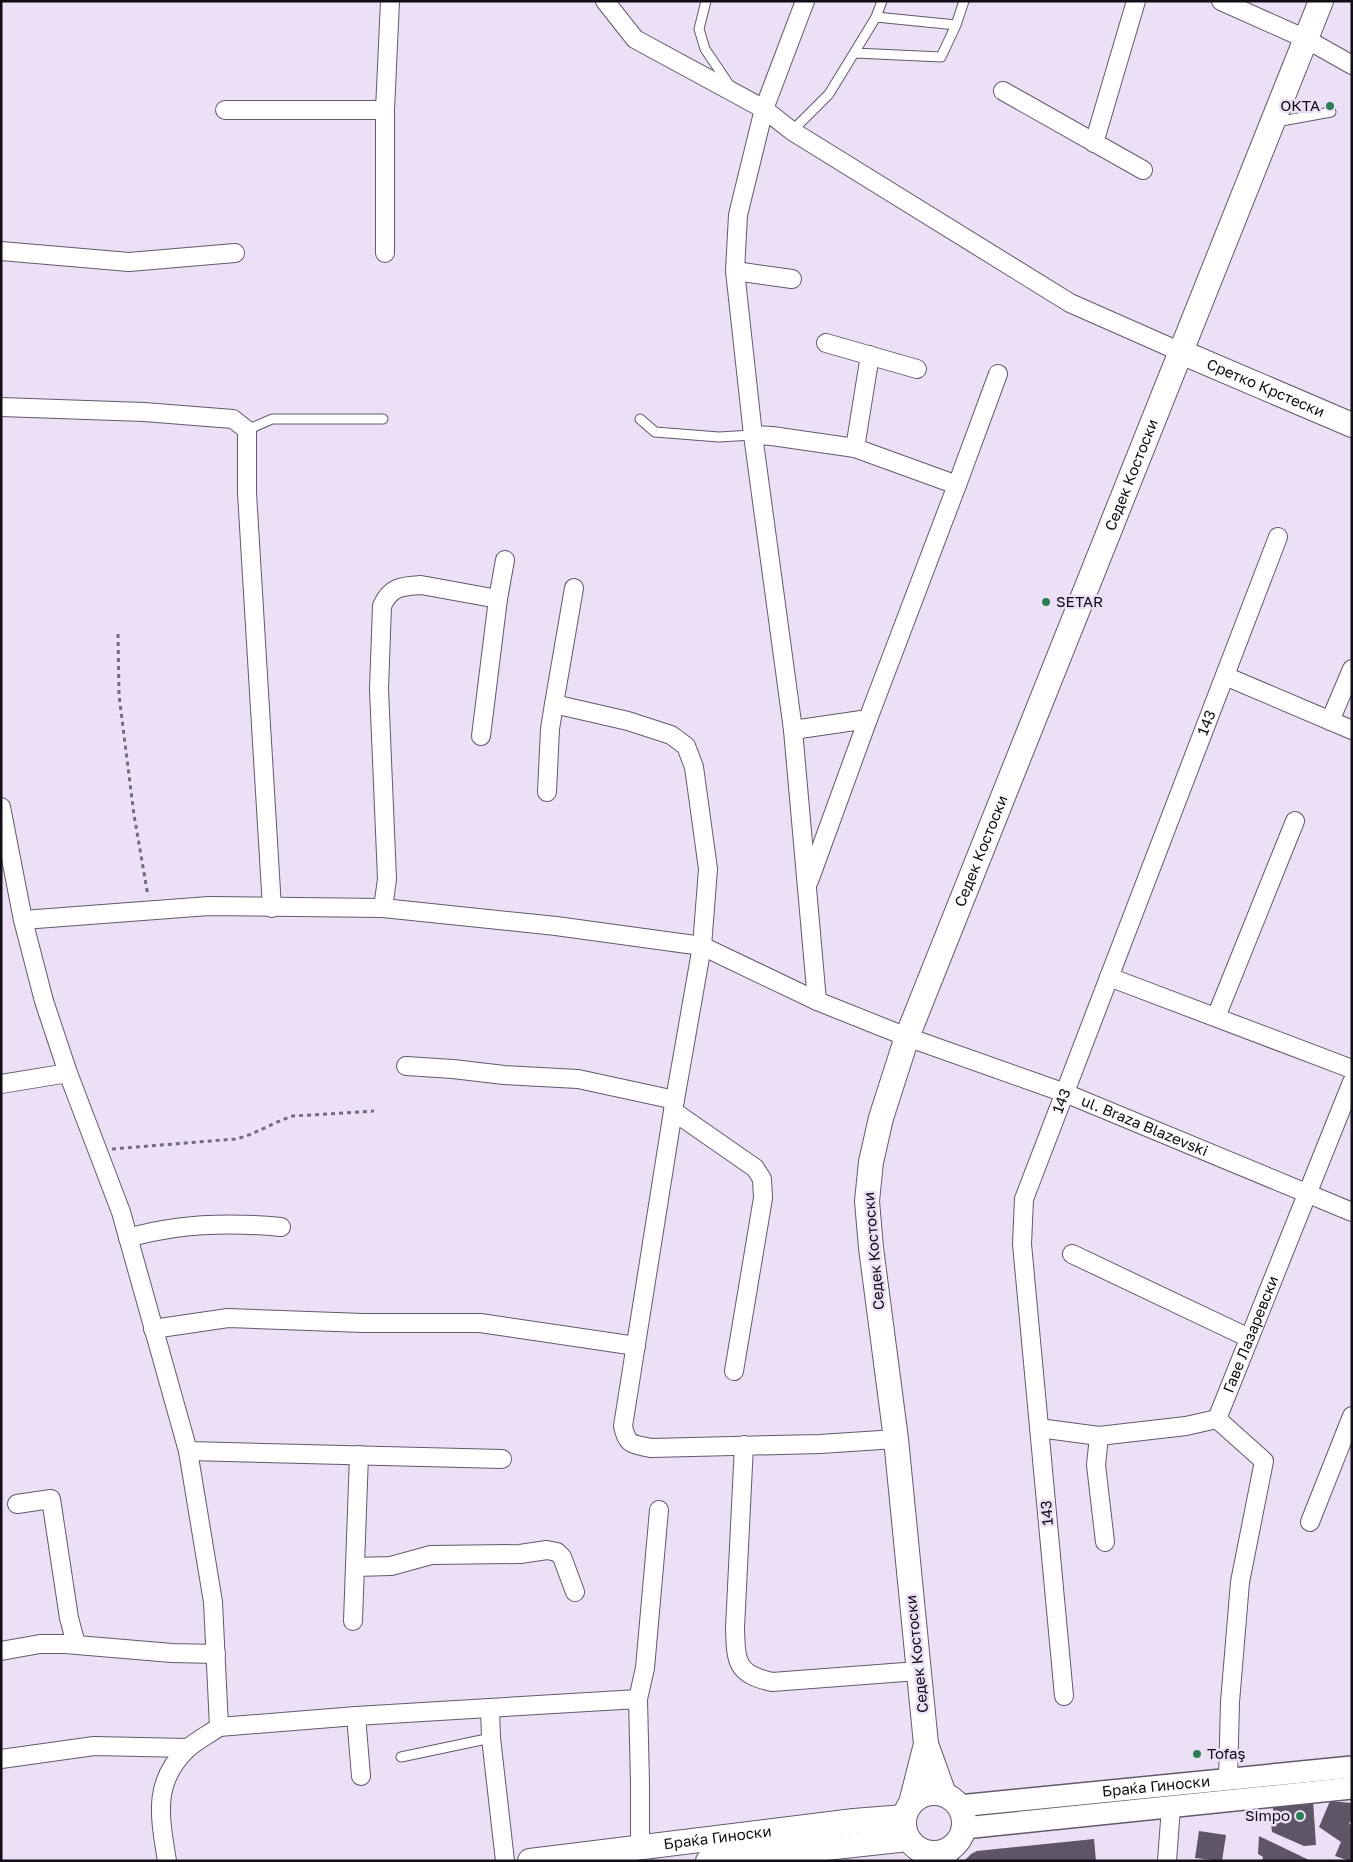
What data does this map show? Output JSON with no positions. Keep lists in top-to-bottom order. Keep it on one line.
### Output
{"streets":{"main road":["Сретко Крстески","Седек Костоски","Браќа Гиноски"],"street":["143","ul. Braza Blazevski","Гаве Лазаревски"]},"crossings":[["Сретко Крстески","Седек Костоски"],["Седек Костоски","ul. Braza Blazevski"],["143","ul. Braza Blazevski"],["ul. Braza Blazevski","Гаве Лазаревски"]],"places":["ОКТА","SETAR","Tofaş","Simpo"]}
